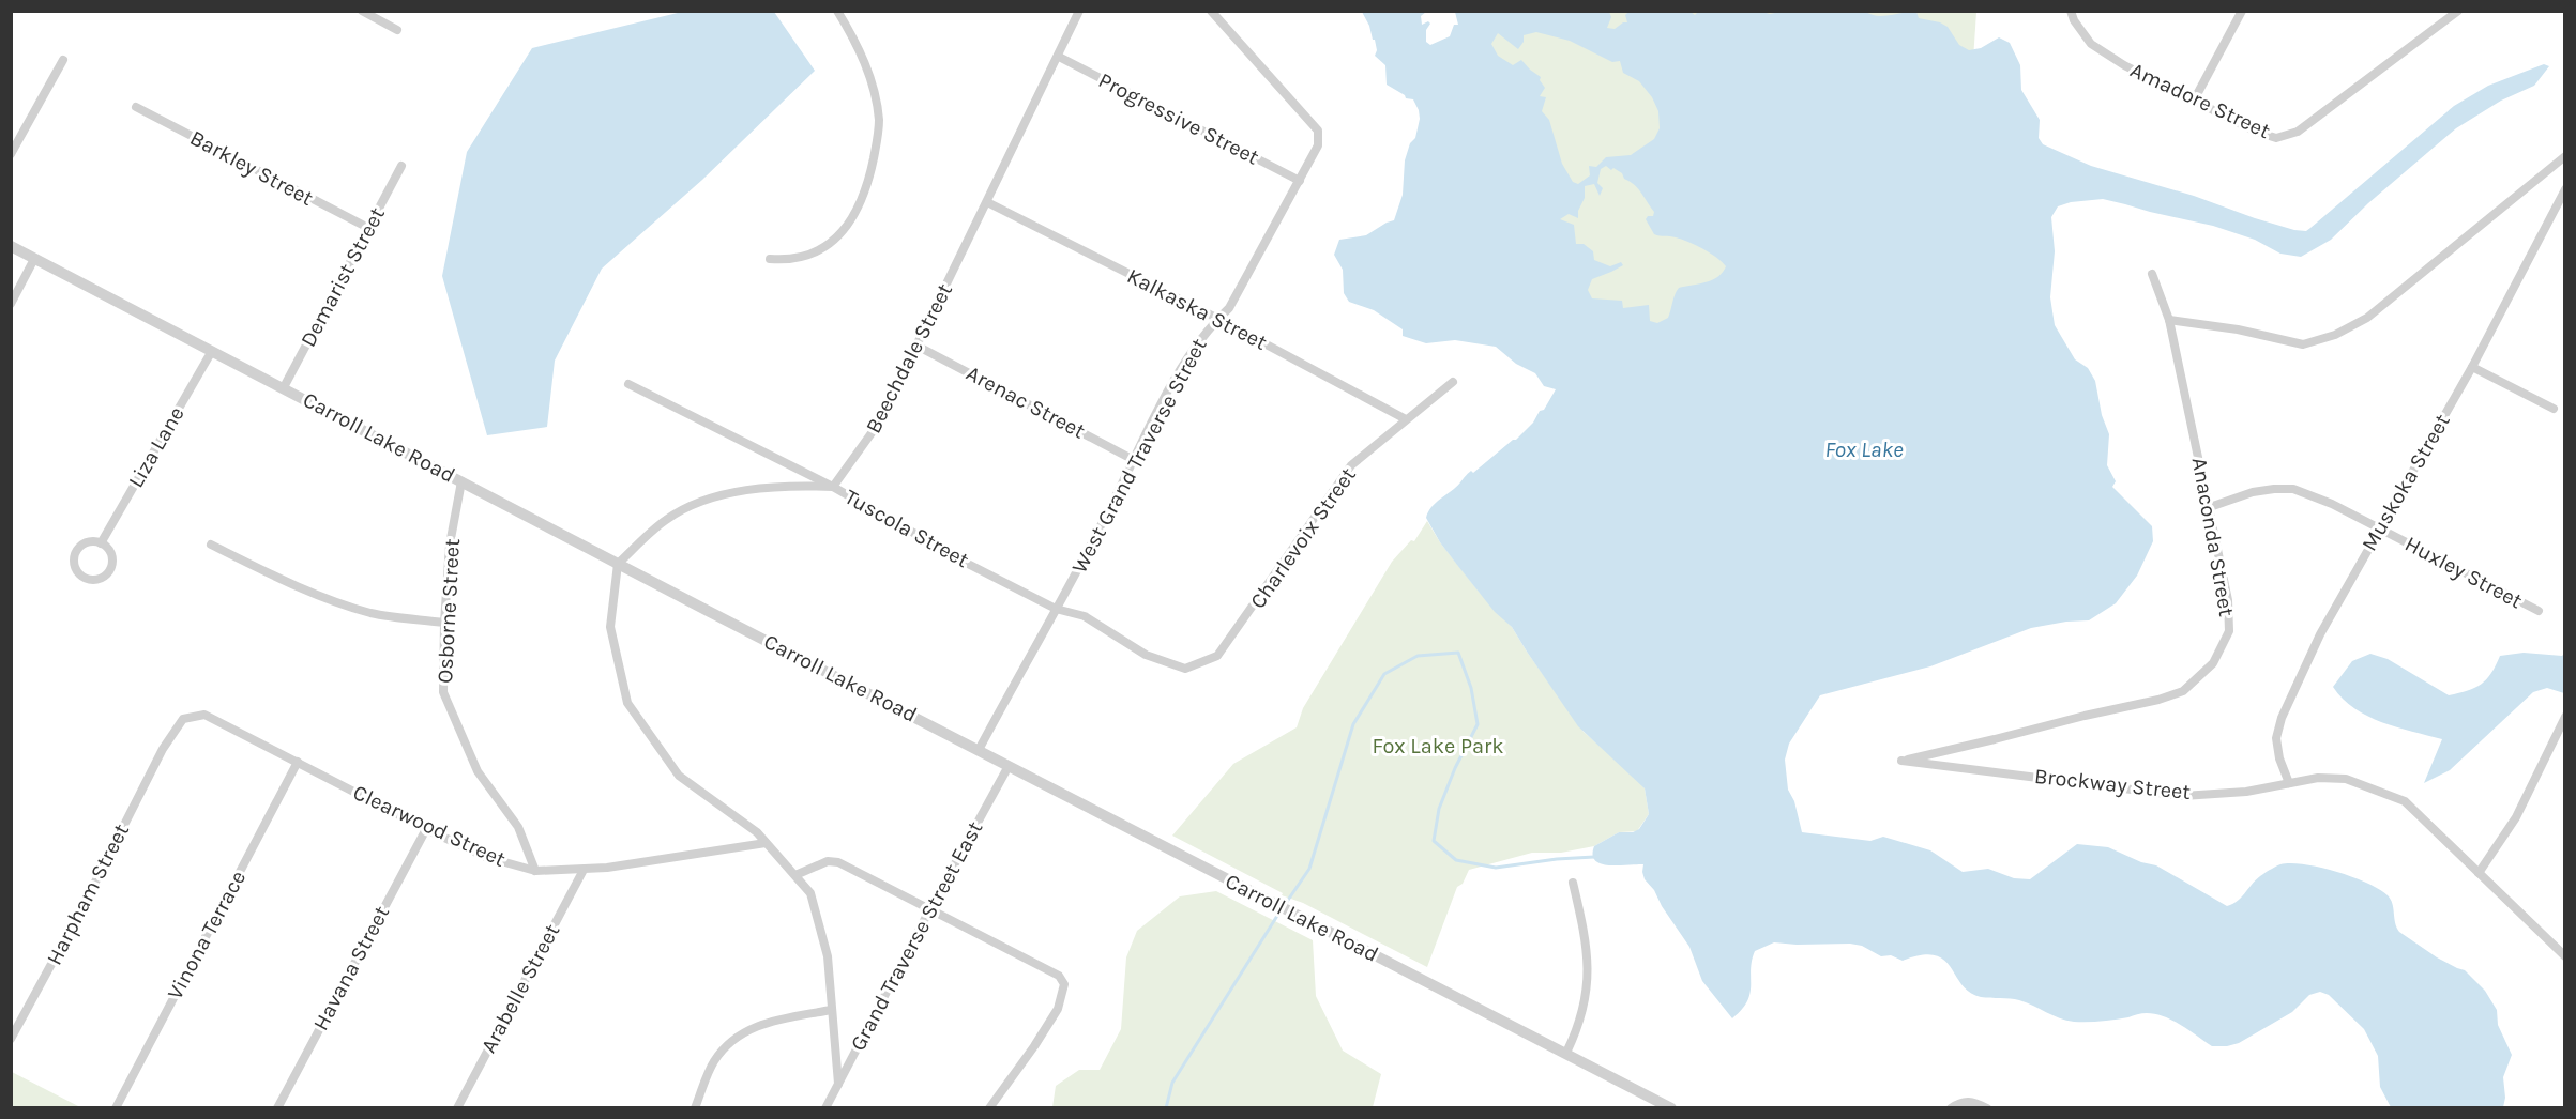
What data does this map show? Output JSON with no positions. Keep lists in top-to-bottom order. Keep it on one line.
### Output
{"streets":{"street":["Amadore Street","Progressive Street","Barkley Street","Demarist Street","Kalkaska Street","Beechdale Street","Arenac Street","Carroll Lake Road","Liza Lane","West Grand Traverse Street","Muskoka Street","Tuscola Street","Anaconda Street","Charlevoix Street","Huxley Street","Osborne Street","Brockway Street","Clearwood Street","Harpham Street","Vinona Terrace","Grand Traverse Street East","Havana Street","Arabelle Street"]},"crossings":[["Progressive Street","Beechdale Street"],["Progressive Street","West Grand Traverse Street"],["Barkley Street","Demarist Street"],["Demarist Street","Carroll Lake Road"],["Kalkaska Street","Beechdale Street"],["Kalkaska Street","West Grand Traverse Street"],["Kalkaska Street","Charlevoix Street"],["Beechdale Street","Arenac Street"],["Beechdale Street","Tuscola Street"],["Arenac Street","West Grand Traverse Street"],["Carroll Lake Road","Liza Lane"],["Carroll Lake Road","West Grand Traverse Street"],["Carroll Lake Road","Osborne Street"],["Carroll Lake Road","Grand Traverse Street East"],["West Grand Traverse Street","Tuscola Street"],["Muskoka Street","Huxley Street"],["Muskoka Street","Brockway Street"],["Tuscola Street","Charlevoix Street"],["Anaconda Street","Huxley Street"],["Anaconda Street","Brockway Street"],["Osborne Street","Clearwood Street"],["Clearwood Street","Harpham Street"],["Clearwood Street","Vinona Terrace"],["Clearwood Street","Havana Street"],["Clearwood Street","Arabelle Street"]],"water":["Fox Lake"],"parks":["Fox Lake Park"]}
